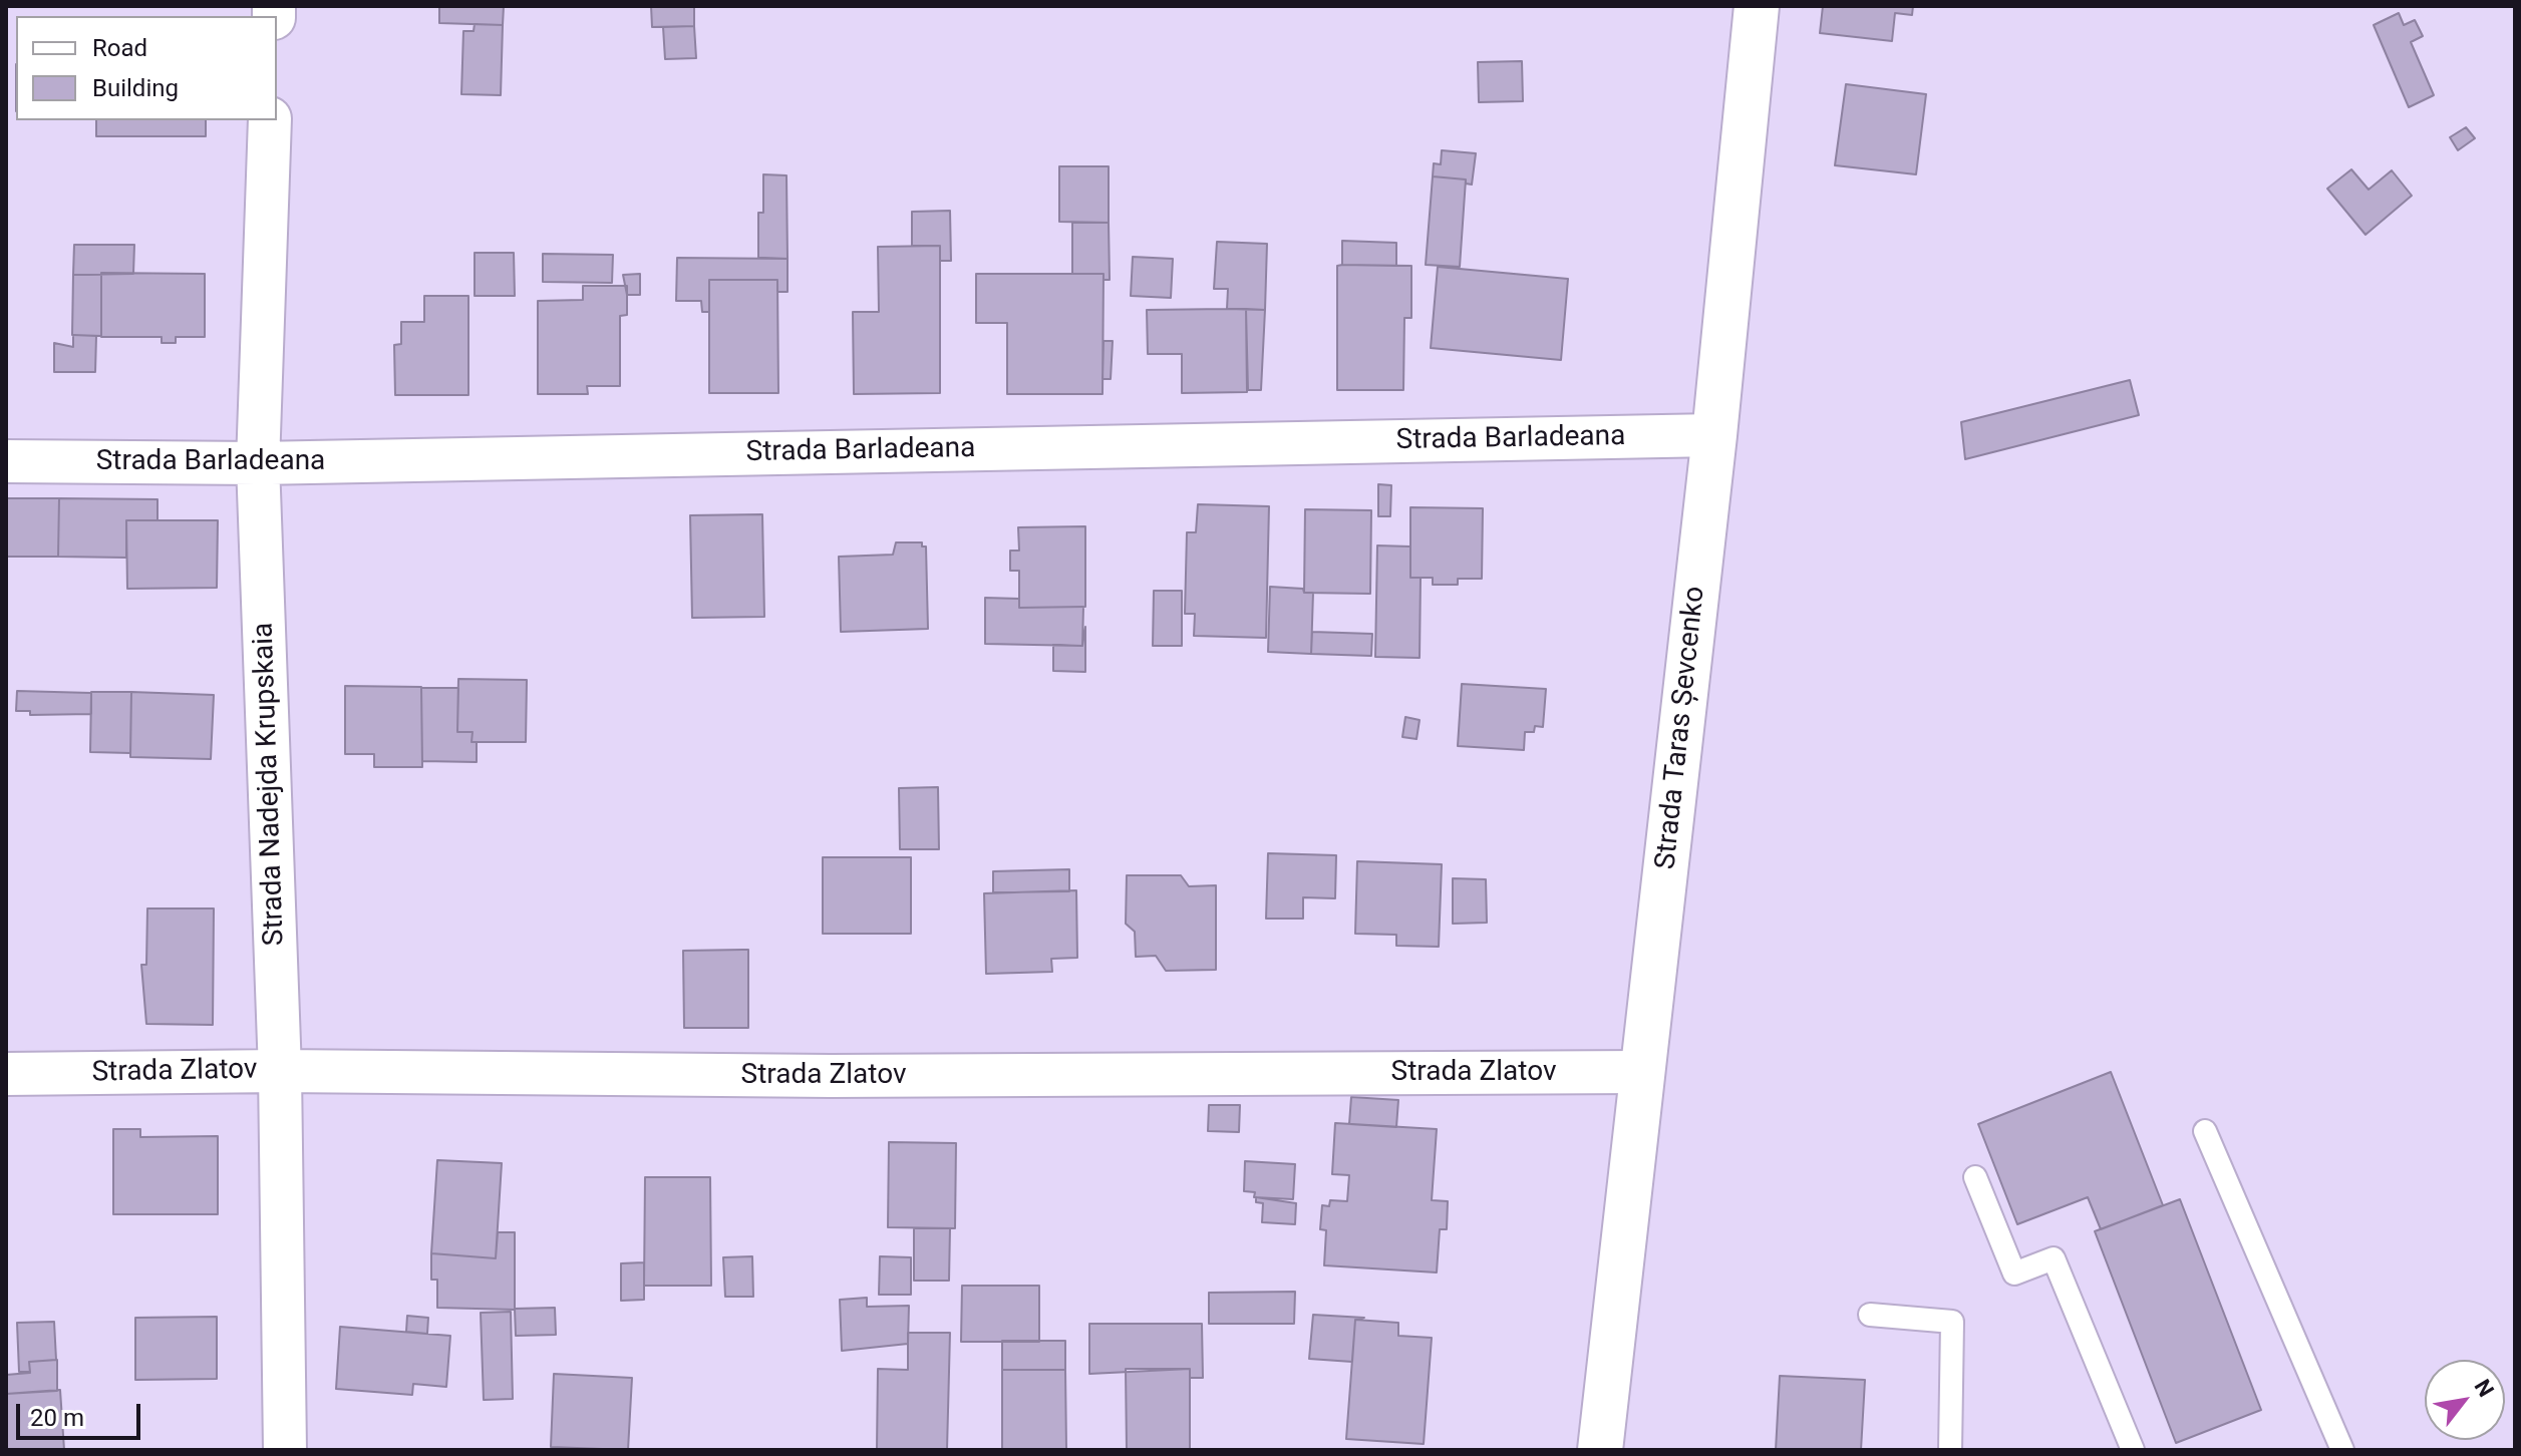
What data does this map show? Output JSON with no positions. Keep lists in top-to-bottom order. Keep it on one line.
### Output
{"streets":{"main road":["Strada Taras Șevcenko"],"street":["Strada Barladeana","Strada Nadejda Krupskaia","Strada Zlatov"]},"crossings":[["Strada Barladeana","Strada Taras Șevcenko"],["Strada Barladeana","Strada Nadejda Krupskaia"],["Strada Taras Șevcenko","Strada Zlatov"],["Strada Nadejda Krupskaia","Strada Zlatov"]],"legend":["Road","Building"],"scale_bar":"20 m","north":"top right"}
